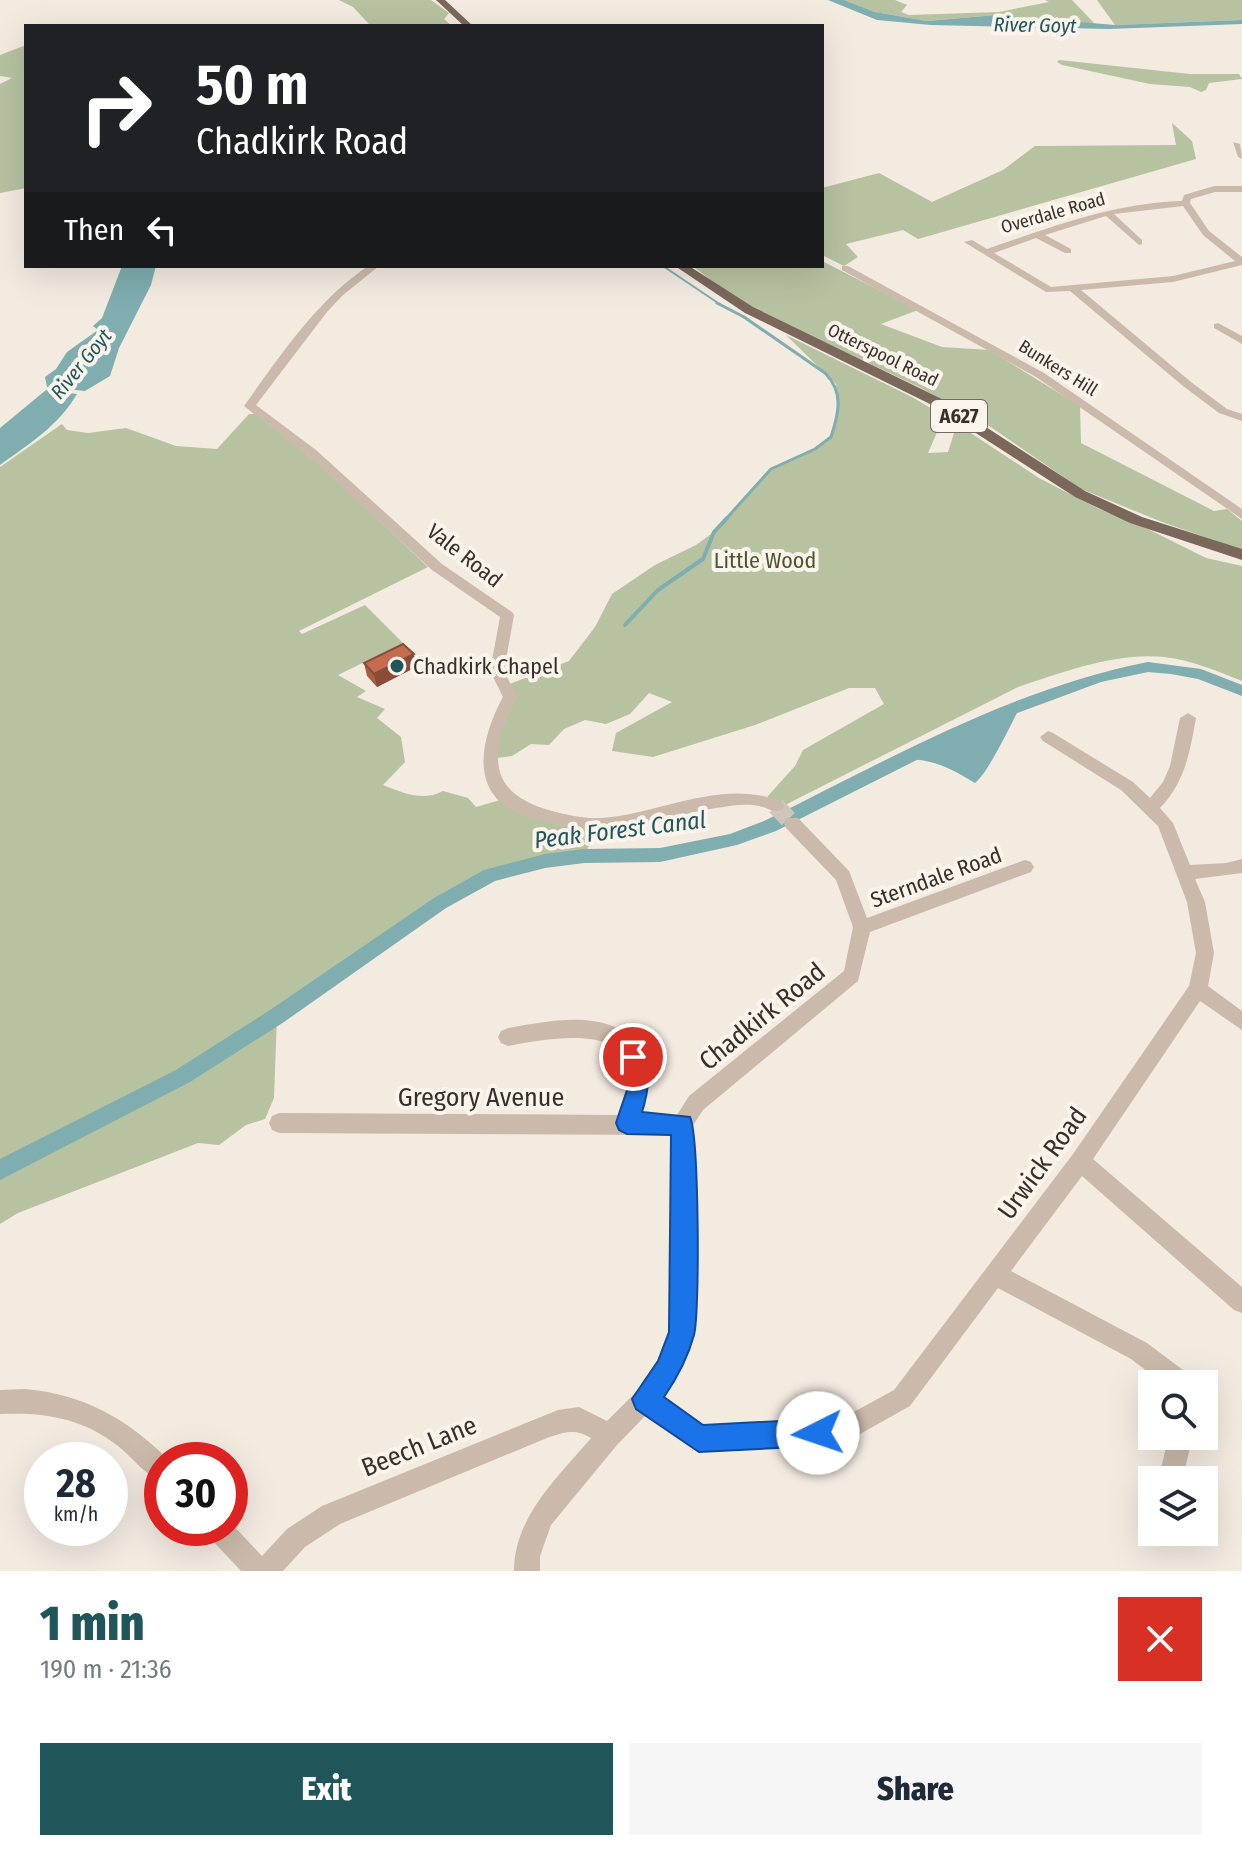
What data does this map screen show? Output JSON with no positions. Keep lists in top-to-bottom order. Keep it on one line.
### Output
{"streets":{"main road":["Otterspool Road","A627"],"street":["Overdale Road","Bunkers Hill","Vale Road","Sterndale Road","Chadkirk Road","Gregory Avenue","Urwick Road","Beech Lane"]},"crossings":[["Sterndale Road","Chadkirk Road"],["Chadkirk Road","Gregory Avenue"]],"water":["River Goyt","Peak Forest Canal"],"parks":["Little Wood"],"places":["Chadkirk Chapel"],"page":{"turn":["50 m","Chadkirk Road"],"then":"Then","speed":"28 km/h","limit":"30","heading":["1 min","190 m · 21:36"],"buttons":["Exit","Share"]}}
